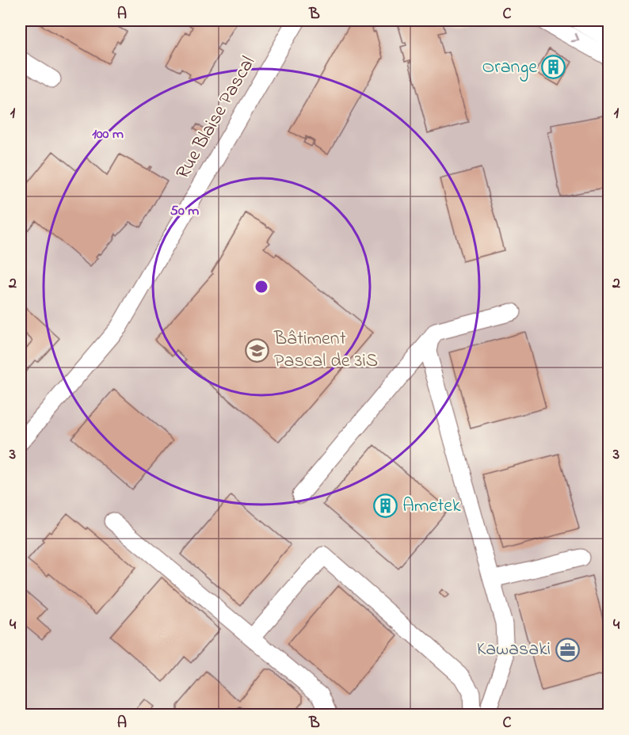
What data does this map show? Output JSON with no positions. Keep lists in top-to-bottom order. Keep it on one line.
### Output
{"streets":{"street":["Rue Blaise Pascal"]},"places":{"building":["Orange","Ametek"],"school or university":["Bâtiment Pascal de 3iS"],"office":["Kawasaki"]},"grid":{"columns":["A","B","C"],"rows":["1","2","3","4"]},"rings":["100 m","50 m"]}
